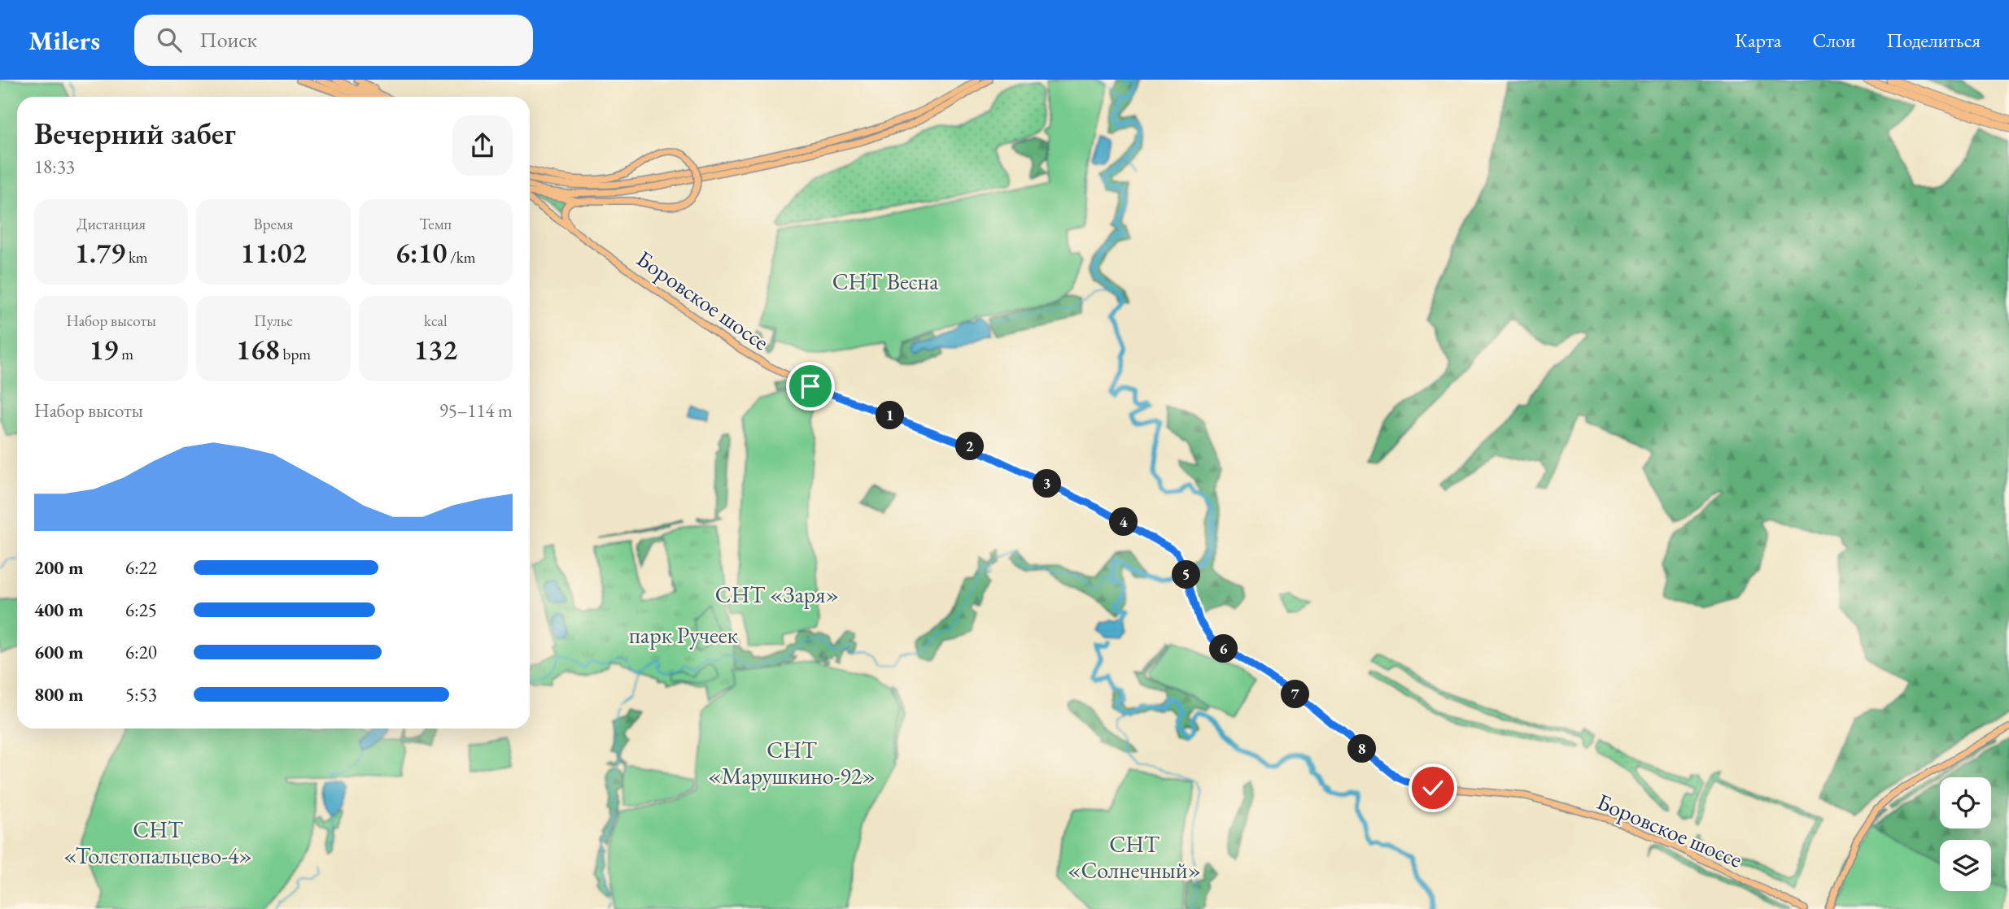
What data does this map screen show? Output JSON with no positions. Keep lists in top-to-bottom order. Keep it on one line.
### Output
{"streets":{"main road":["Боровское шоссе"]},"parks":["СНТ Весна","СНТ «Заря»","парк Ручеек","СНТ «Марушкино-92»","СНТ «Толстопальцево-4»","СНТ «Солнечный»"],"page":{"header":"Milers","search":"Поиск","nav":["Карта","Слои","Поделиться"],"heading":["Вечерний забег","18:33"],"stats":[["Дистанция","1.79 km"],["Время","11:02"],["Темп","6:10 /km"],["Набор высоты","19 m"],["Пульс","168 bpm"],["kcal","132"]],"chart":["Набор высоты","95–114 m"],"pins":["1","2","3","4","5","6","7","8"],"list":[{"name":"200 m","note":"6:22"},{"name":"400 m","note":"6:25"},{"name":"600 m","note":"6:20"},{"name":"800 m","note":"5:53"}]}}
